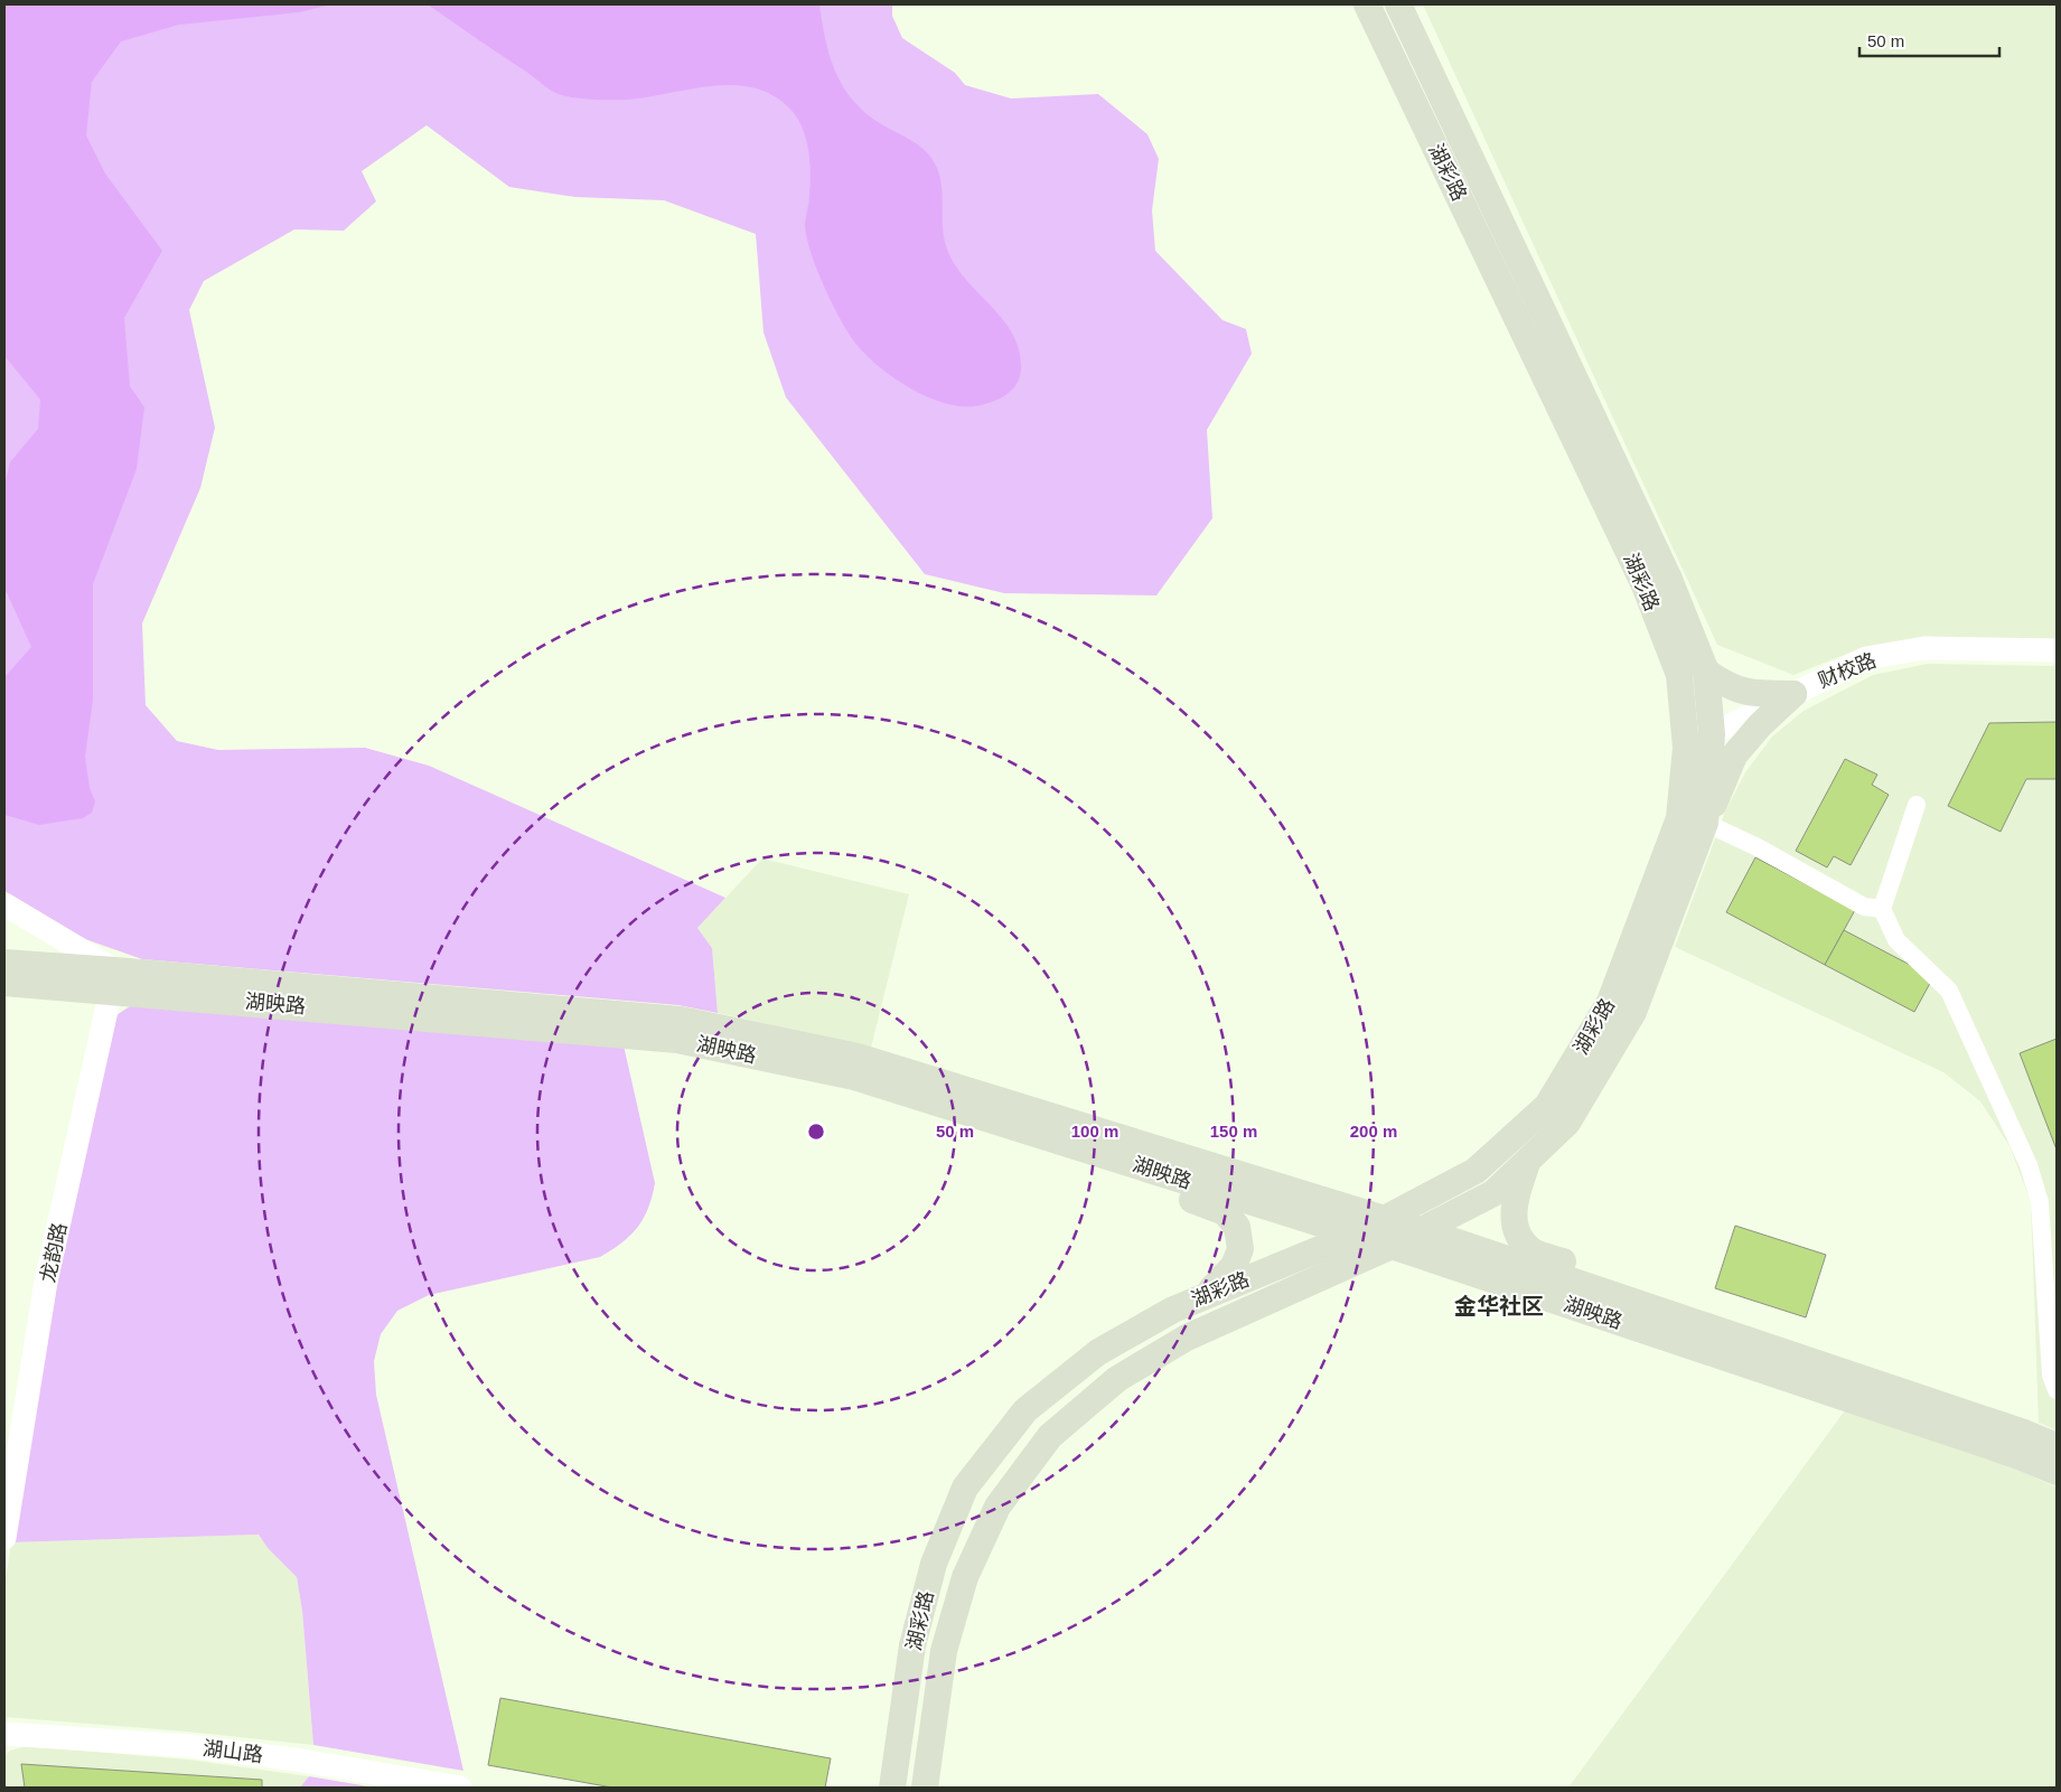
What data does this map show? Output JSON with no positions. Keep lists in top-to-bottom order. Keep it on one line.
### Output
{"streets":{"main road":["湖彩路","湖映路"],"street":["财校路","龙韵路","湖山路"]},"crossings":[["湖彩路","财校路"],["湖彩路","湖映路"],["湖映路","龙韵路"]],"districts":["金华社区"],"scale_bar":"50 m","rings":["50 m","100 m","150 m","200 m"]}
